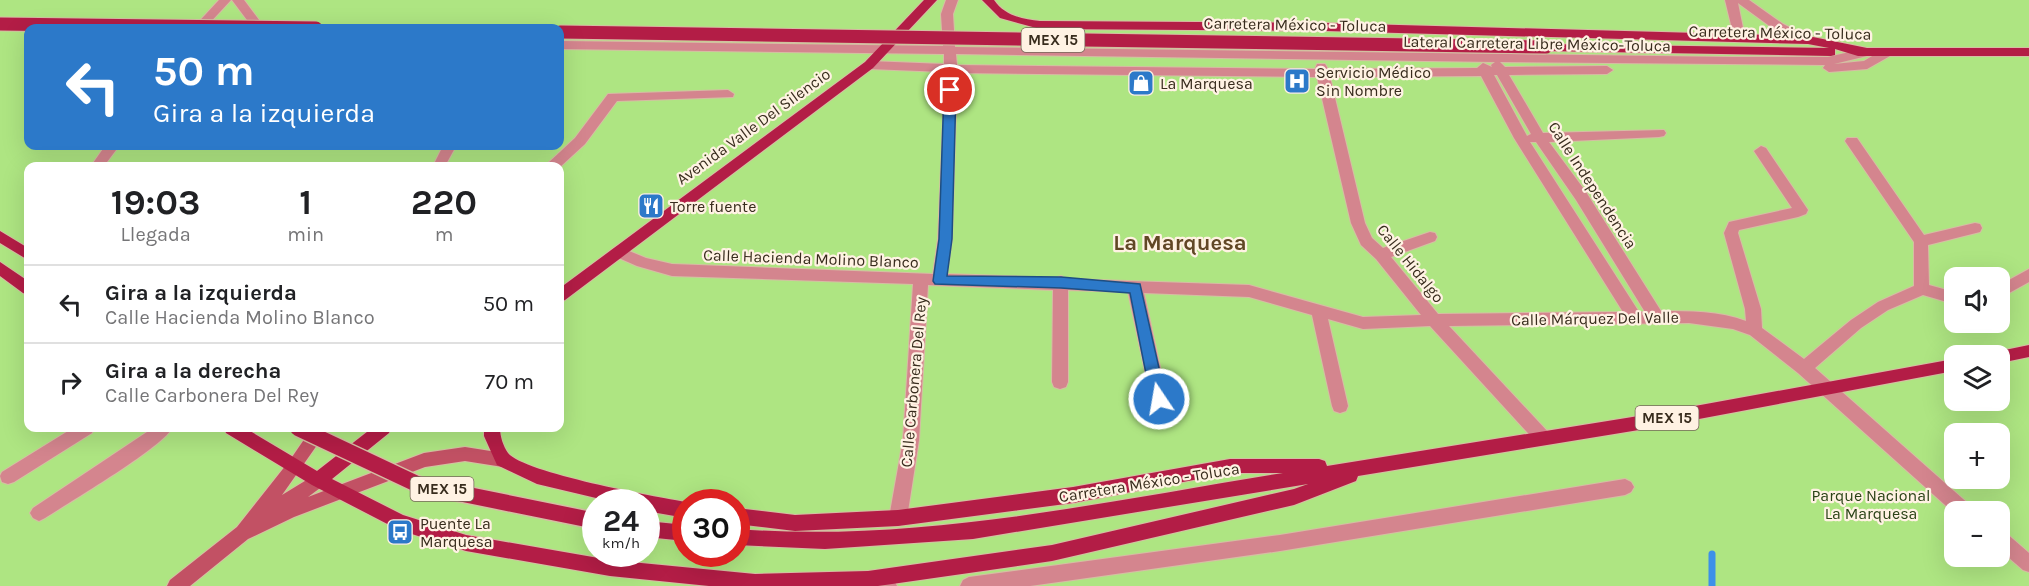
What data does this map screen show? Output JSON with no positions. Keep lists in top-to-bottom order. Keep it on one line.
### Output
{"streets":{"main road":["Carretera México - Toluca","MEX 15","Avenida Valle Del Silencio"],"street":["Lateral Carretera Libre México-Toluca","Calle Independencia","Calle Hacienda Molino Blanco","Calle Hidalgo","Calle Márquez Del Valle","Calle Carbonera Del Rey"]},"crossings":[["Carretera México - Toluca","Lateral Carretera Libre México-Toluca"],["Carretera México - Toluca","Calle Hidalgo"],["Carretera México - Toluca","Calle Márquez Del Valle"],["Lateral Carretera Libre México-Toluca","Avenida Valle Del Silencio"],["Lateral Carretera Libre México-Toluca","Calle Independencia"],["Lateral Carretera Libre México-Toluca","Calle Hidalgo"],["Lateral Carretera Libre México-Toluca","Calle Carbonera Del Rey"],["Avenida Valle Del Silencio","Calle Hacienda Molino Blanco"],["Calle Independencia","Calle Márquez Del Valle"],["Calle Hacienda Molino Blanco","Calle Hidalgo"],["Calle Hacienda Molino Blanco","Calle Márquez Del Valle"],["Calle Hacienda Molino Blanco","Calle Carbonera Del Rey"],["Calle Hidalgo","Calle Márquez Del Valle"]],"districts":["La Marquesa"],"parks":["Parque Nacional La Marquesa"],"places":{"hospital":["Servicio Médico Sin Nombre"],"shop":["La Marquesa"],"restaurant":["Torre fuente"],"bus stop":["Puente La Marquesa"]},"page":{"turn":["50 m","Gira a la izquierda"],"eta":["19:03","Llegada","1","min","220","m"],"list":[{"name":"Gira a la izquierda","note":"Calle Hacienda Molino Blanco","value":"50 m"},{"name":"Gira a la derecha","note":"Calle Carbonera Del Rey","value":"70 m"}],"map_buttons":["+","−"],"speed":"24 km/h","limit":"30"}}
